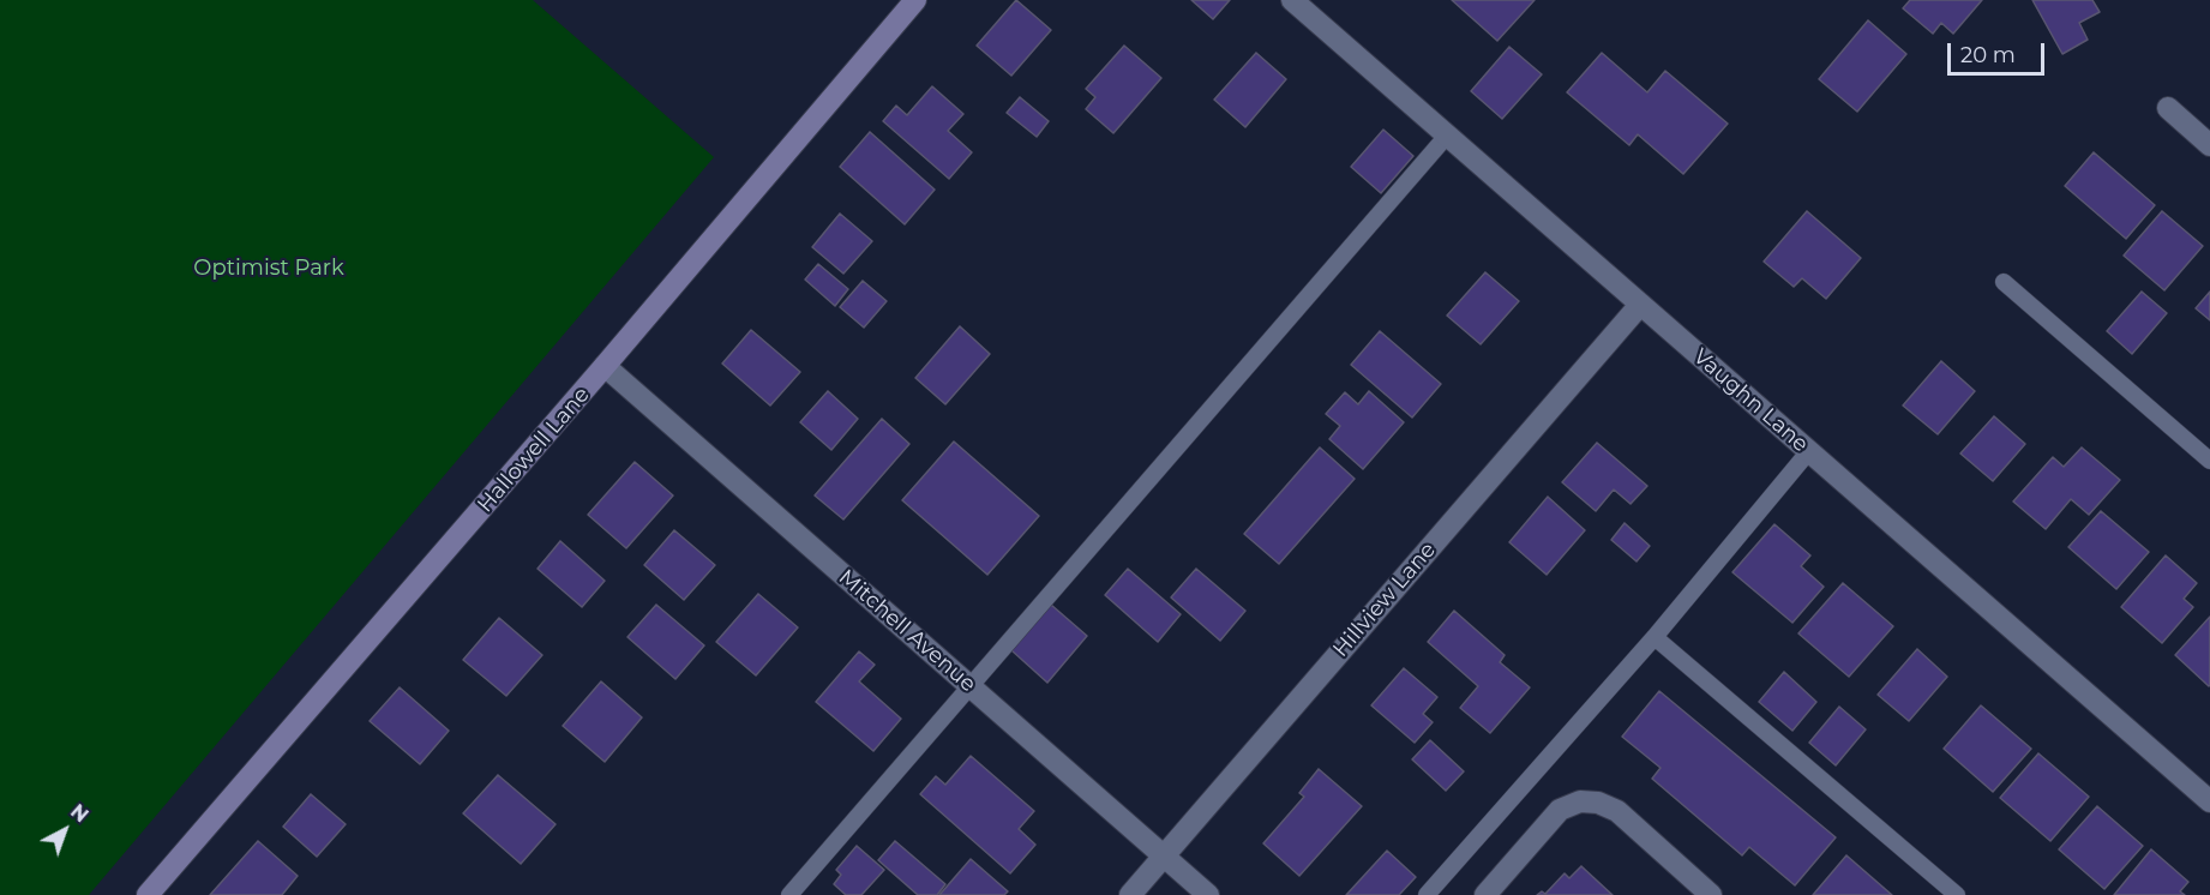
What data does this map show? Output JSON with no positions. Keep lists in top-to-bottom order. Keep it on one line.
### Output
{"streets":{"street":["Vaughn Lane","Hallowell Lane","Hillview Lane","Mitchell Avenue"]},"crossings":[["Vaughn Lane","Hillview Lane"],["Hallowell Lane","Mitchell Avenue"],["Hillview Lane","Mitchell Avenue"]],"parks":["Optimist Park"],"scale_bar":"20 m","north":"top right"}
